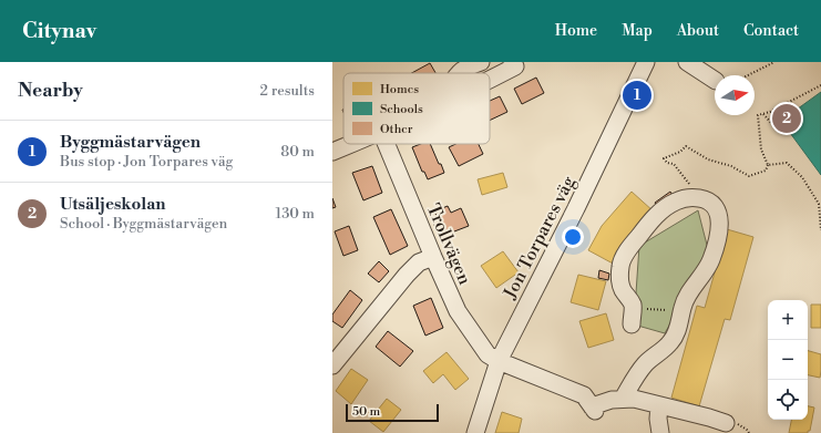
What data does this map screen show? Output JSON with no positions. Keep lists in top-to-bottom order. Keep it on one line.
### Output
{"streets":{"street":["Jon Torpares väg","Trollvägen"]},"crossings":[["Jon Torpares väg","Trollvägen"]],"legend":["Homes","Schools","Other"],"scale_bar":"50 m","north":"right","page":{"header":"Citynav","nav":["Home","Map","About","Contact"],"heading":["Nearby","2 results"],"pins":["1","2"],"list":[{"mark":"1","name":"Byggmästarvägen","note":"Bus stop · Jon Torpares väg","value":"80 m"},{"mark":"2","name":"Utsäljeskolan","note":"School · Byggmästarvägen","value":"130 m"}],"map_buttons":["+","−"],"scale":"50 m"}}
